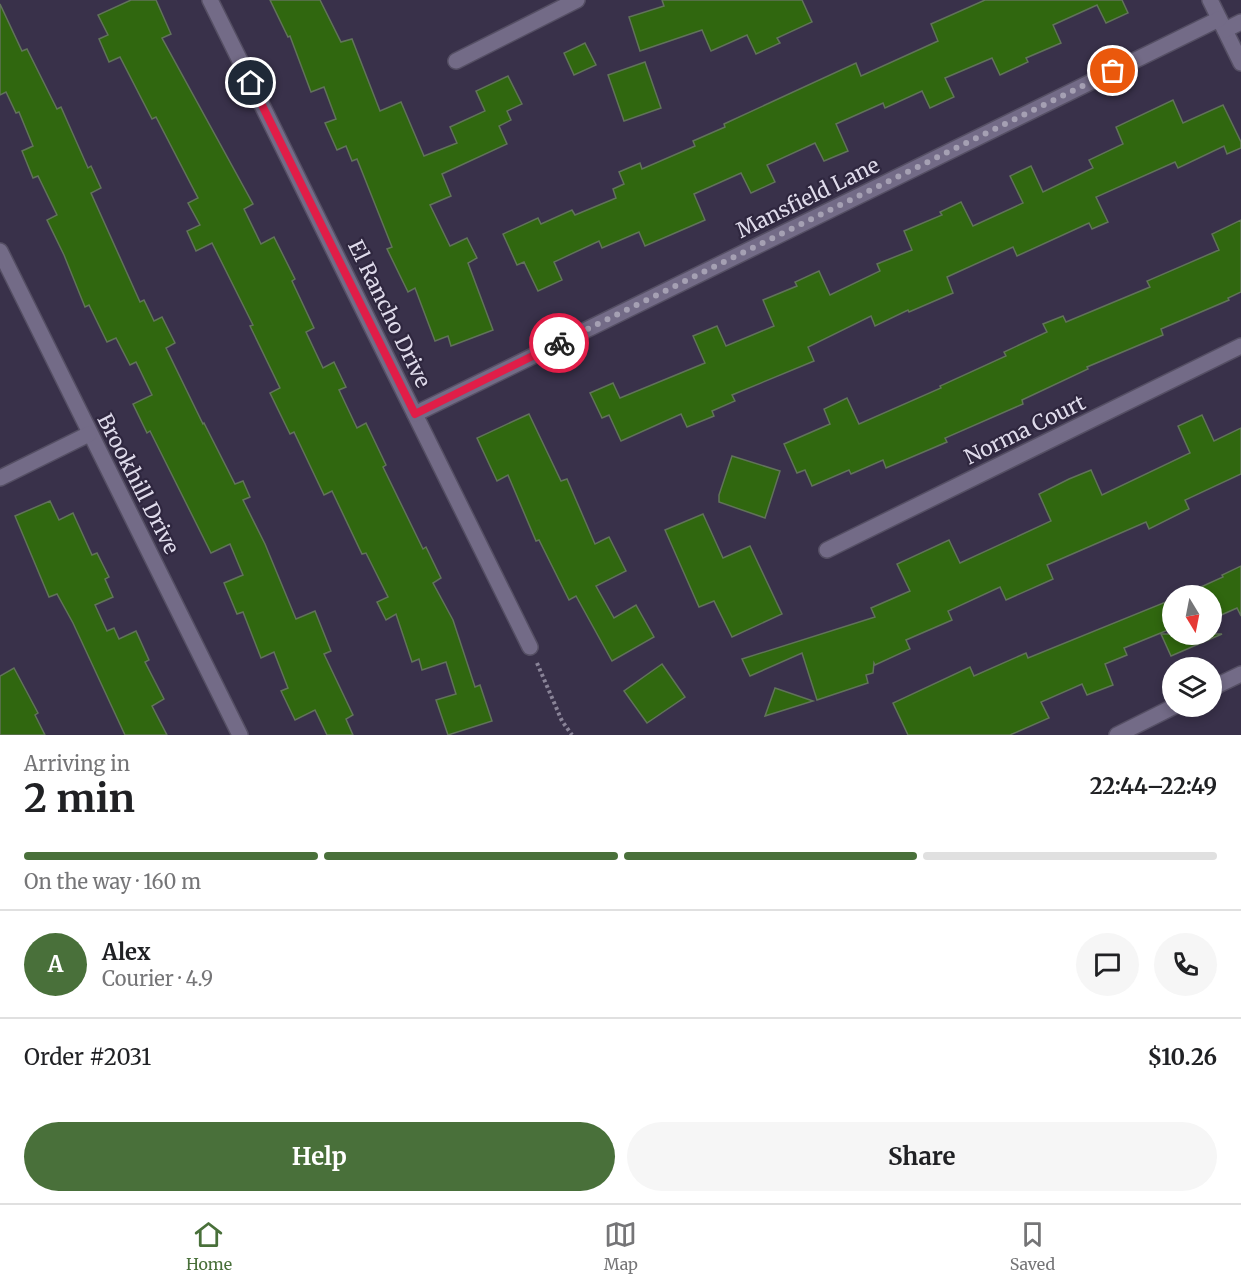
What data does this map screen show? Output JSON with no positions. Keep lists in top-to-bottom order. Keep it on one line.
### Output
{"streets":{"street":["Mansfield Lane","El Rancho Drive","Norma Court","Brookhill Drive"]},"crossings":[["Mansfield Lane","El Rancho Drive"]],"north":"bottom","page":{"heading":["2 min","Arriving in","22:44–22:49"],"panel":["Alex","Courier · 4.9","Order #2031","$10.26"],"bar":"On the way · 160 m","round":"A","buttons":["Help","Share"],"tabs":["Home","Map","Saved"]}}
